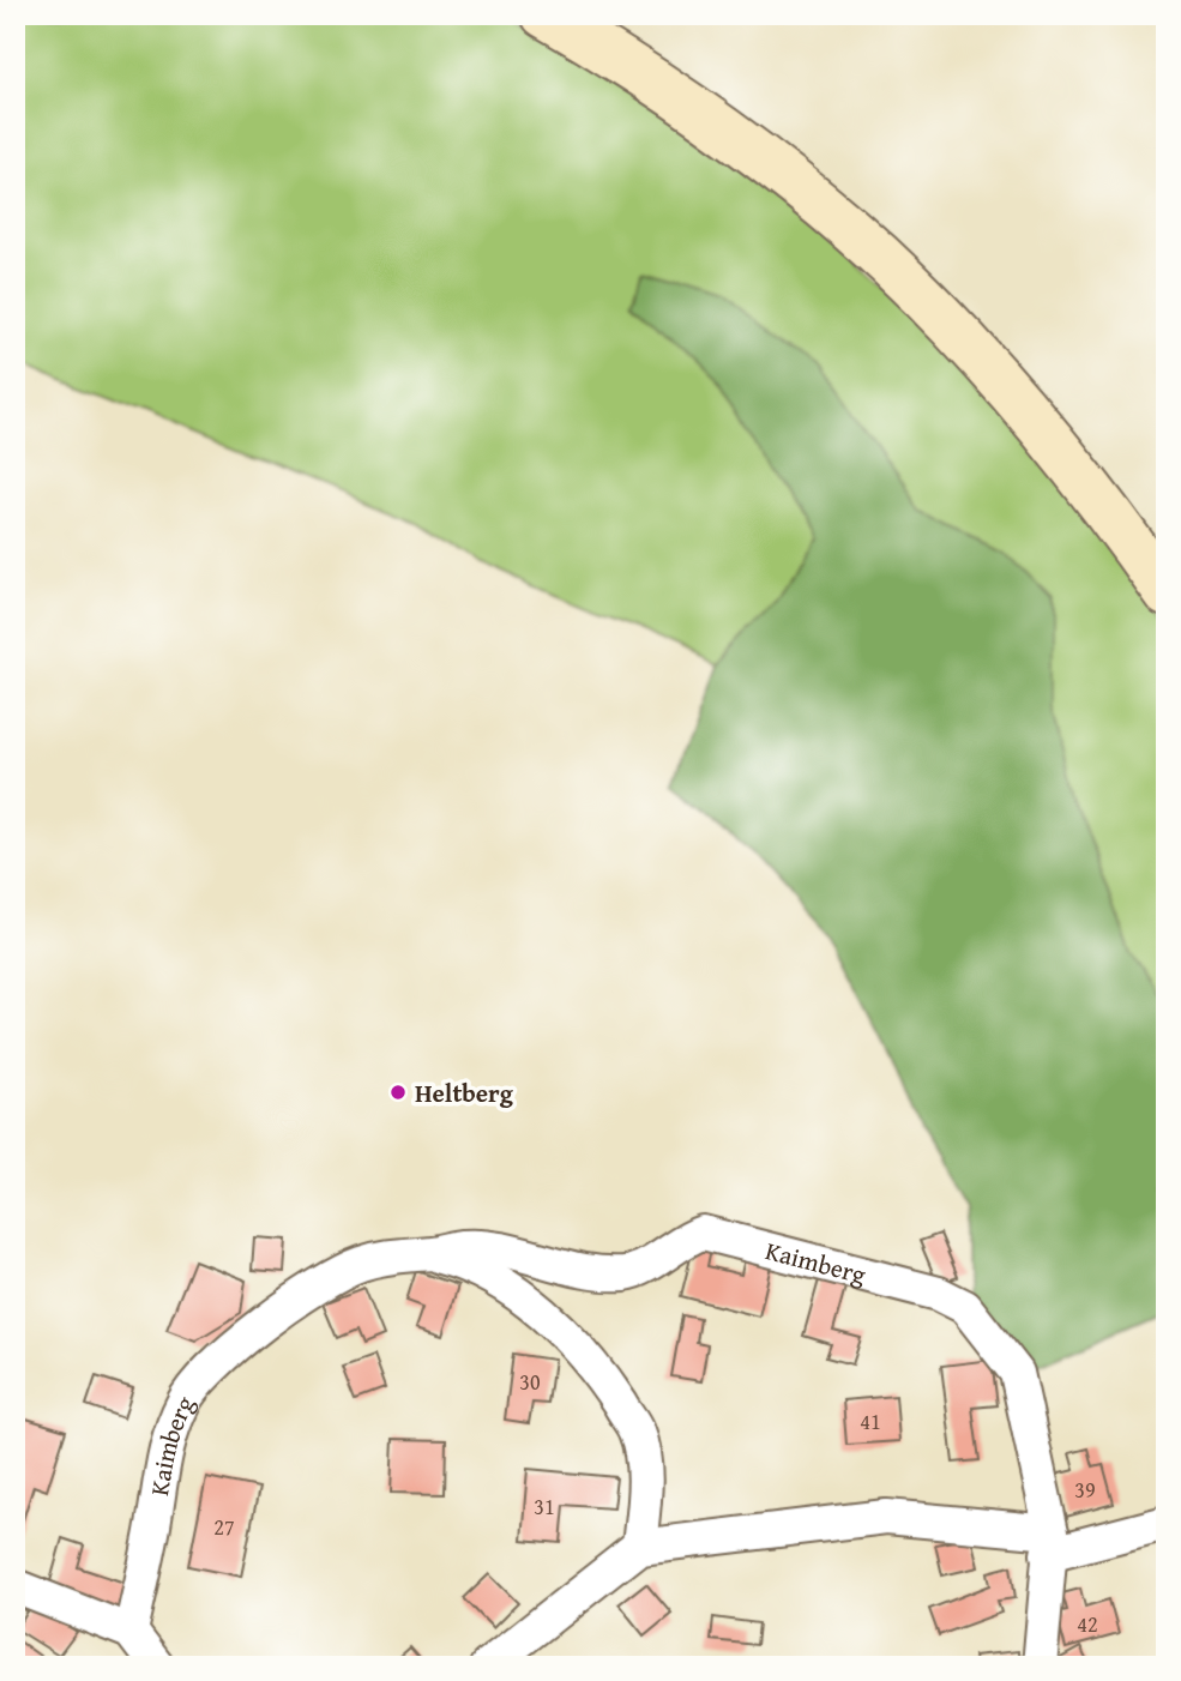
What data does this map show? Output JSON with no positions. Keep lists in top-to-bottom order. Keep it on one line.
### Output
{"streets":{"street":["Kaimberg"]},"places":["Heltberg"],"house_numbers":["30","41","39","31","27","42"]}
